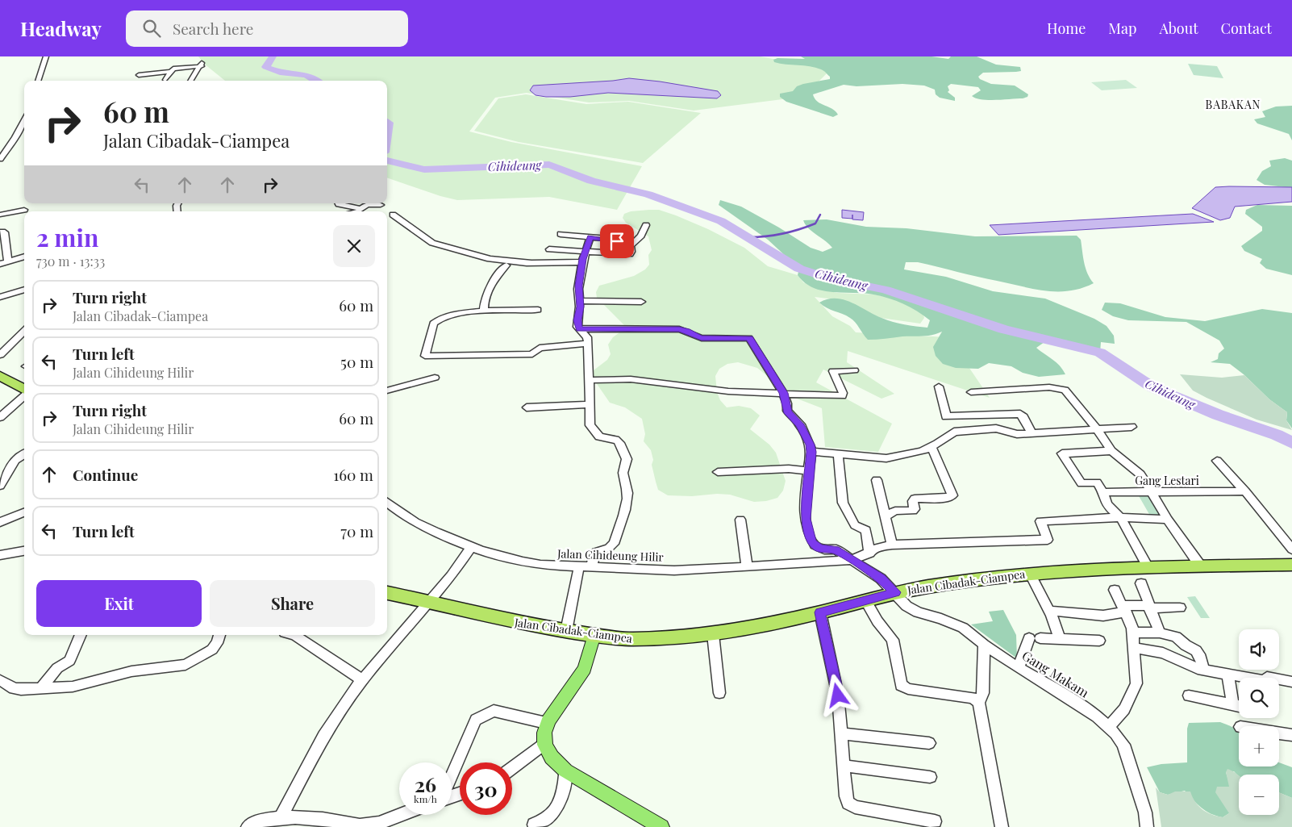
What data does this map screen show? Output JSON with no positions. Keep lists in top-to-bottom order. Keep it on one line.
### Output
{"streets":{"highway":["Jalan Cibadak-Ciampea"],"street":["Gang Lestari","Jalan Cihideung Hilir","Gang Makam"]},"crossings":[["Jalan Cibadak-Ciampea","Gang Makam"]],"districts":["BABAKAN"],"water":["Cihideung"],"page":{"header":"Headway","search":"Search here","nav":["Home","Map","About","Contact"],"turn":["60 m","Jalan Cibadak-Ciampea"],"heading":["2 min","730 m · 13:33"],"list":[{"name":"Turn right","note":"Jalan Cibadak-Ciampea","value":"60 m"},{"name":"Turn left","note":"Jalan Cihideung Hilir","value":"50 m"},{"name":"Turn right","note":"Jalan Cihideung Hilir","value":"60 m"},{"name":"Continue","value":"160 m"},{"name":"Turn left","value":"70 m"}],"buttons":["Exit","Share"],"map_buttons":["+","−"],"speed":"26 km/h","limit":"30"}}
